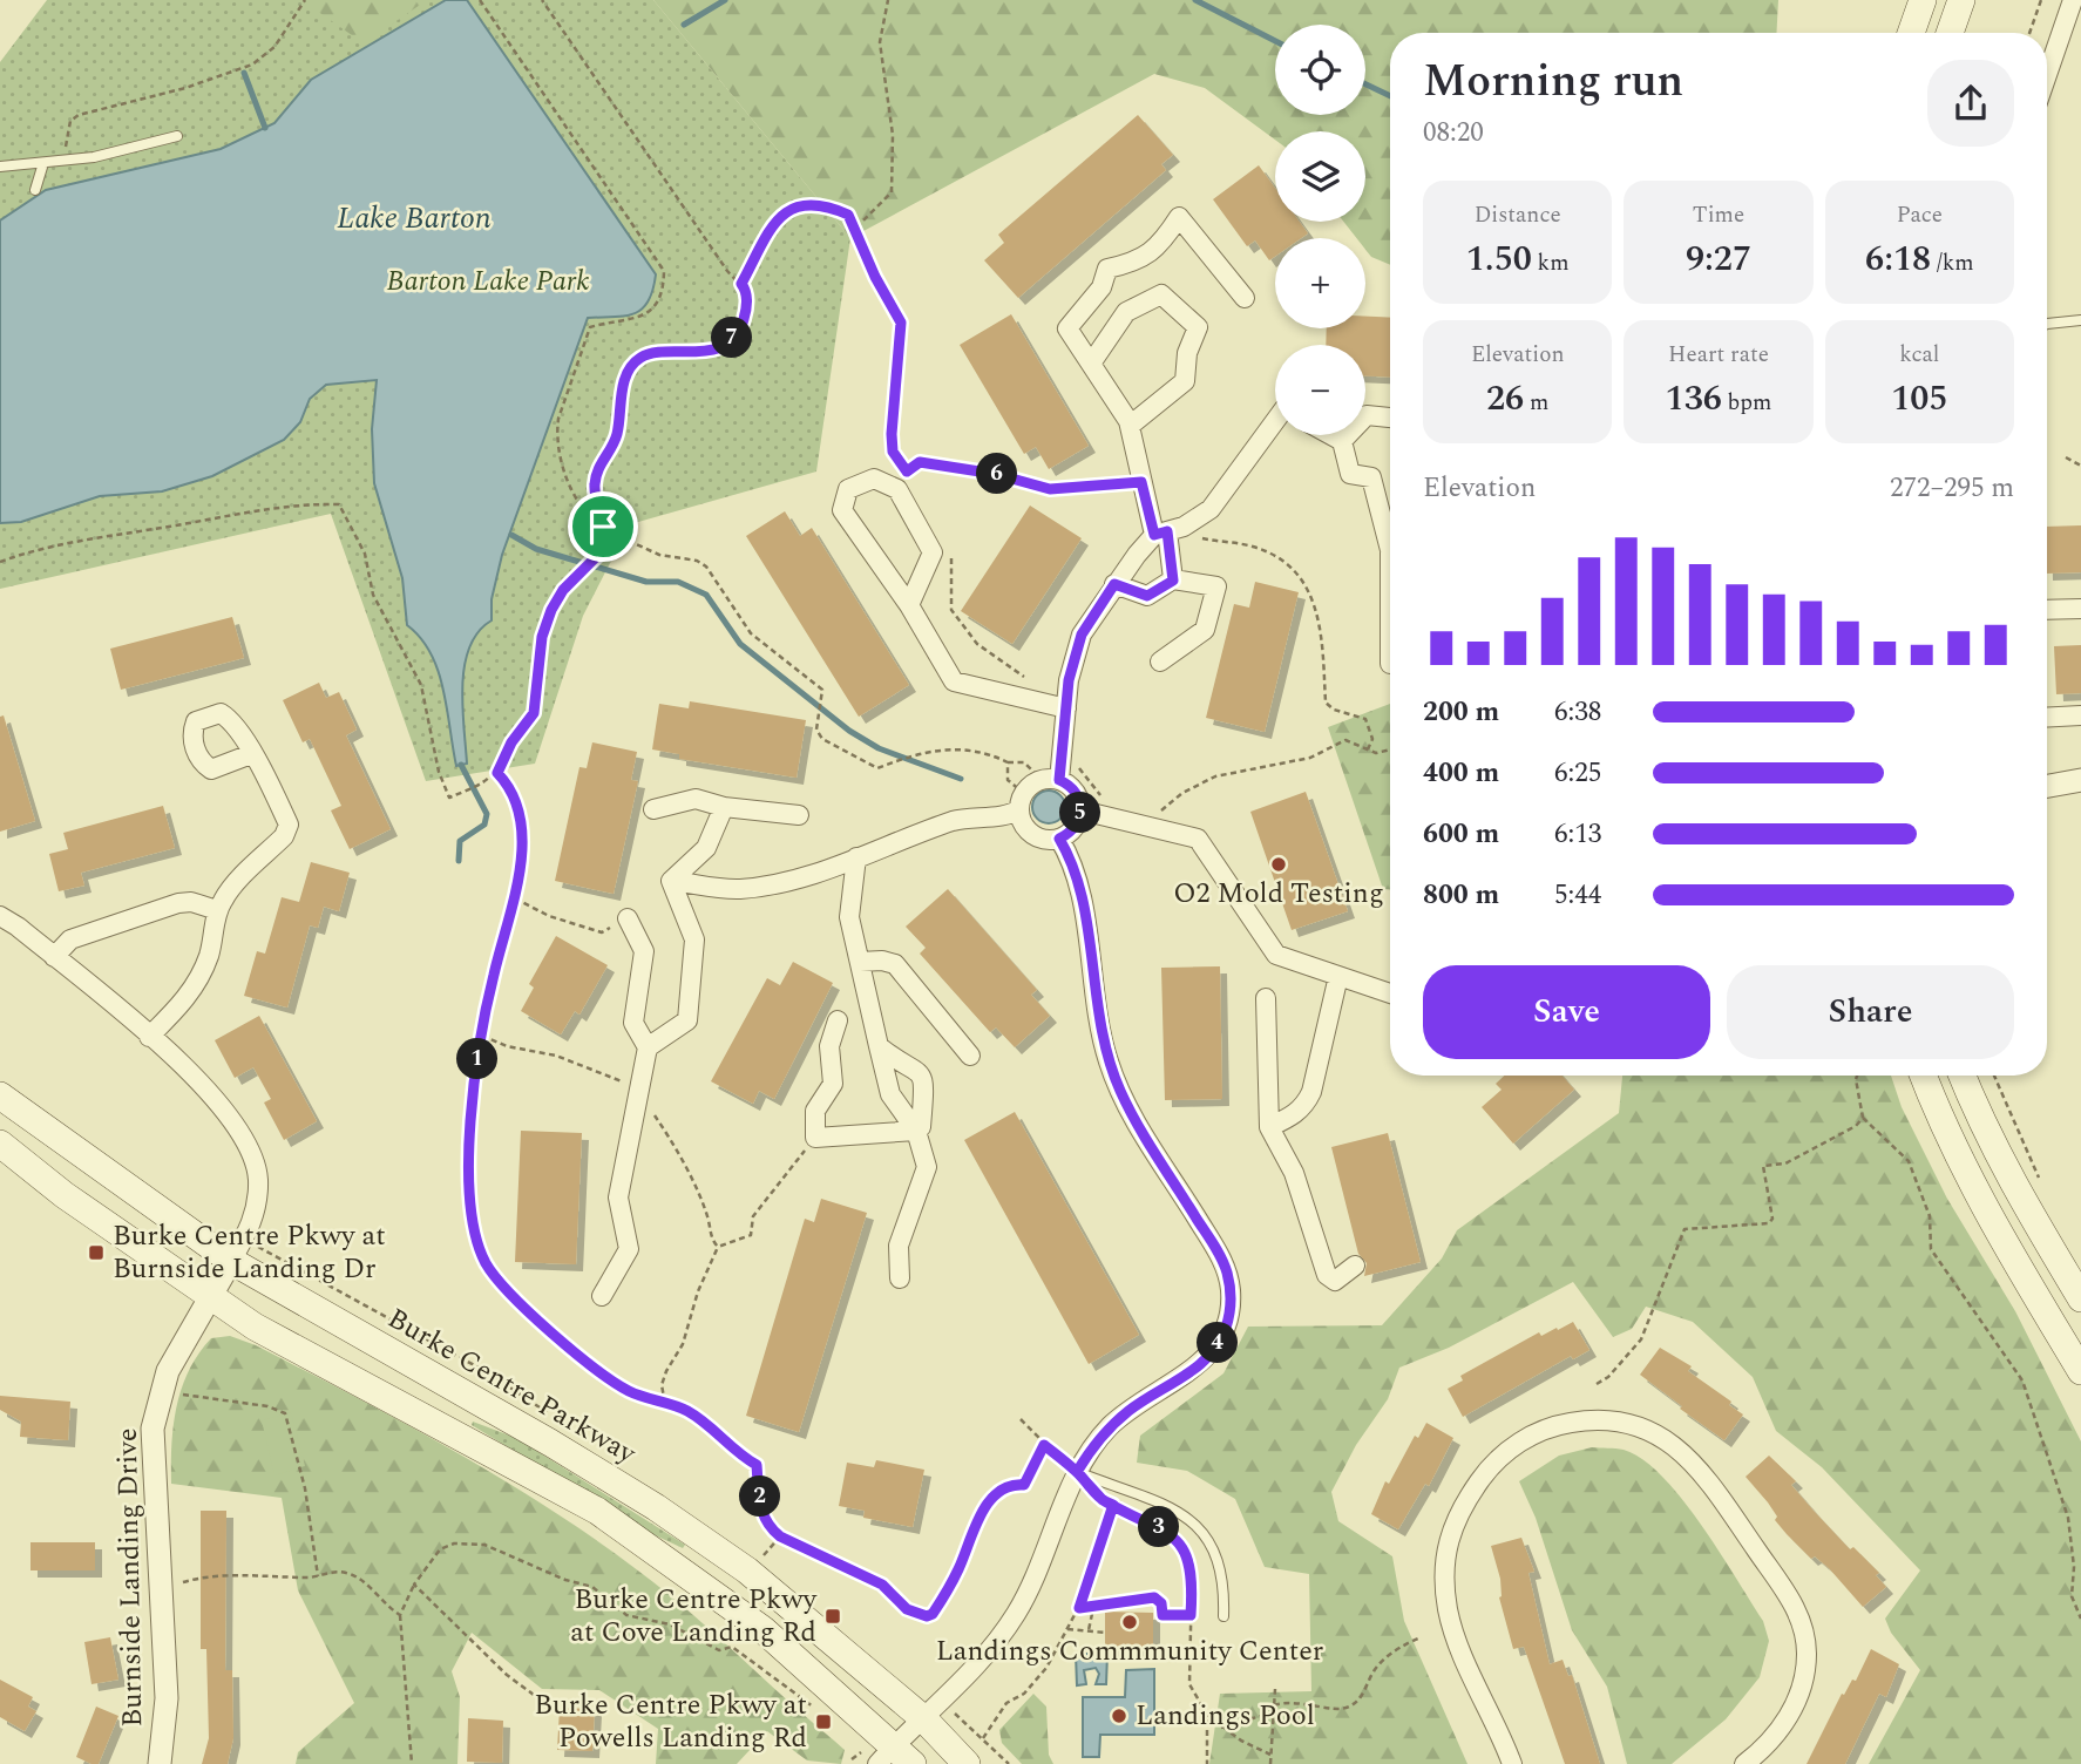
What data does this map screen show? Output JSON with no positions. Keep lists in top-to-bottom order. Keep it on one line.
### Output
{"streets":{"main road":["Burke Centre Parkway"],"street":["Burnside Landing Drive"]},"crossings":[["Burke Centre Parkway","Burnside Landing Drive"]],"water":["Lake Barton"],"parks":["Barton Lake Park"],"places":{"other":["O2 Mold Testing","Landings Commmunity Center","Landings Pool"],"transit":["Burke Centre Pkwy at Burnside Landing Dr","Burke Centre Pkwy at Cove Landing Rd","Burke Centre Pkwy at Powells Landing Rd"]},"page":{"map_buttons":["+","−"],"heading":["Morning run","08:20"],"stats":[["Distance","1.50 km"],["Time","9:27"],["Pace","6:18 /km"],["Elevation","26 m"],["Heart rate","136 bpm"],["kcal","105"]],"pins":["7","6","5","1","4","2","3"],"chart":["Elevation","272–295 m"],"list":[{"name":"200 m","note":"6:38"},{"name":"400 m","note":"6:25"},{"name":"600 m","note":"6:13"},{"name":"800 m","note":"5:44"}],"buttons":["Save","Share"]}}
